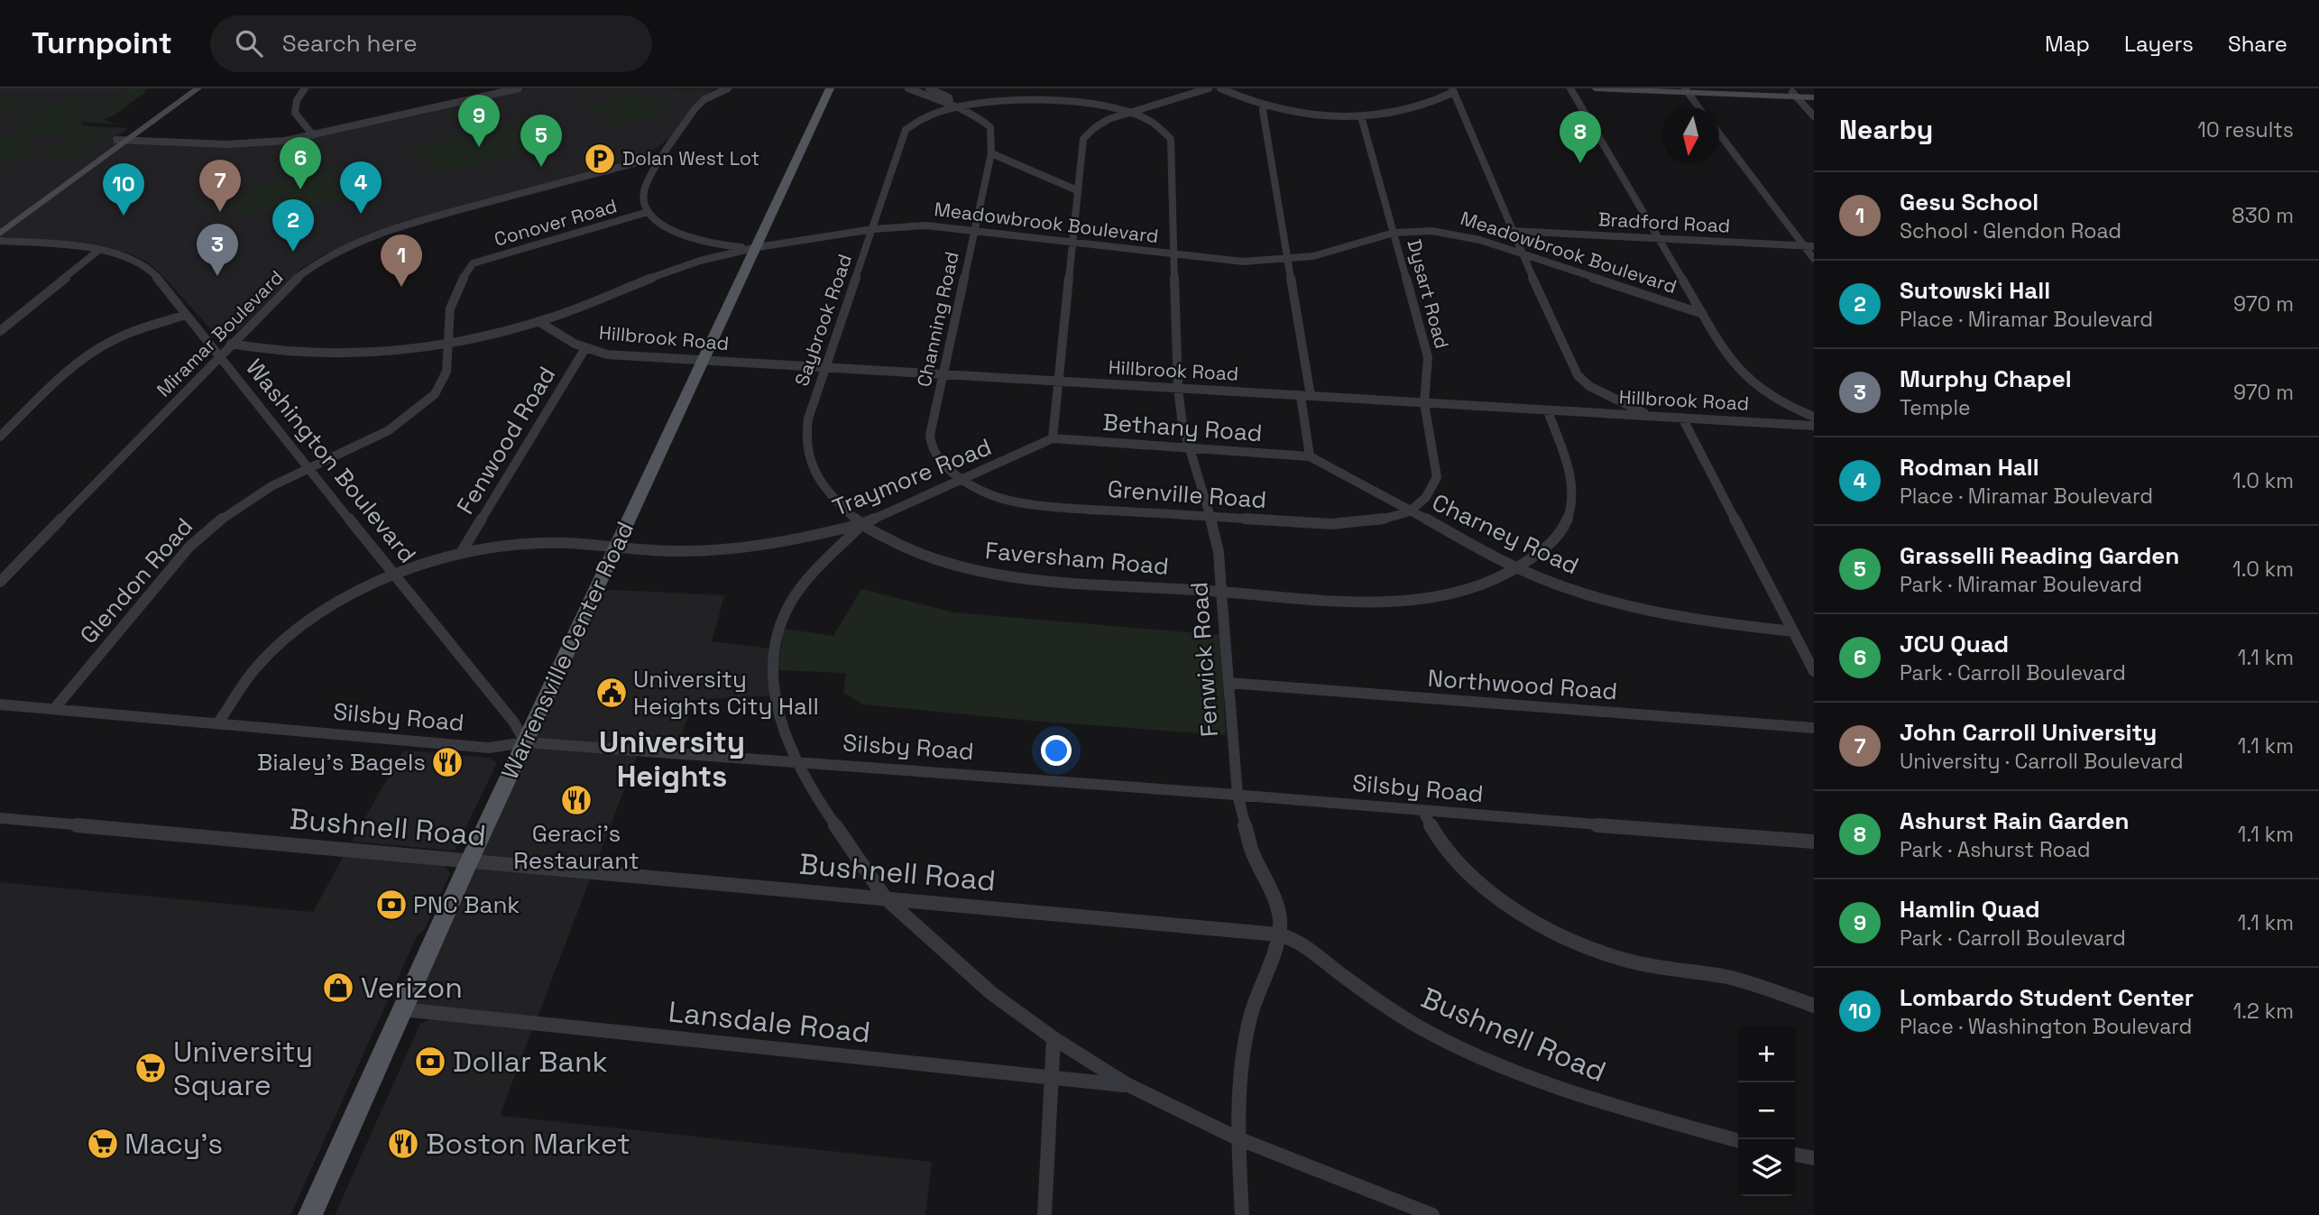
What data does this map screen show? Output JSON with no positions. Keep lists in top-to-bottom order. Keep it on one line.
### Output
{"streets":{"main road":["Warrensville Center Road"],"street":["Conover Road","Meadowbrook Boulevard","Bradford Road","Dysart Road","Channing Road","Saybrook Road","Miramar Boulevard","Hillbrook Road","Bethany Road","Fenwood Road","Washington Boulevard","Traymore Road","Grenville Road","Charney Road","Faversham Road","Glendon Road","Fenwick Road","Northwood Road","Silsby Road","Bushnell Road","Lansdale Road"]},"crossings":[["Conover Road","Glendon Road"],["Meadowbrook Boulevard","Dysart Road"],["Meadowbrook Boulevard","Channing Road"],["Meadowbrook Boulevard","Saybrook Road"],["Meadowbrook Boulevard","Miramar Boulevard"],["Meadowbrook Boulevard","Hillbrook Road"],["Meadowbrook Boulevard","Glendon Road"],["Meadowbrook Boulevard","Warrensville Center Road"],["Meadowbrook Boulevard","Fenwick Road"],["Dysart Road","Hillbrook Road"],["Dysart Road","Grenville Road"],["Dysart Road","Charney Road"],["Channing Road","Hillbrook Road"],["Channing Road","Traymore Road"],["Channing Road","Grenville Road"],["Saybrook Road","Hillbrook Road"],["Saybrook Road","Traymore Road"],["Saybrook Road","Faversham Road"],["Saybrook Road","Fenwick Road"],["Miramar Boulevard","Washington Boulevard"],["Hillbrook Road","Fenwood Road"],["Hillbrook Road","Warrensville Center Road"],["Hillbrook Road","Fenwick Road"],["Bethany Road","Traymore Road"],["Bethany Road","Charney Road"],["Bethany Road","Fenwick Road"],["Fenwood Road","Traymore Road"],["Washington Boulevard","Traymore Road"],["Washington Boulevard","Glendon Road"],["Washington Boulevard","Warrensville Center Road"],["Washington Boulevard","Silsby Road"],["Traymore Road","Grenville Road"],["Traymore Road","Faversham Road"],["Traymore Road","Warrensville Center Road"],["Traymore Road","Silsby Road"],["Grenville Road","Charney Road"],["Grenville Road","Fenwick Road"],["Charney Road","Faversham Road"],["Faversham Road","Fenwick Road"],["Glendon Road","Silsby Road"],["Warrensville Center Road","Silsby Road"],["Warrensville Center Road","Bushnell Road"],["Warrensville Center Road","Lansdale Road"],["Fenwick Road","Northwood Road"],["Fenwick Road","Silsby Road"],["Fenwick Road","Bushnell Road"]],"districts":["University Heights"],"places":{"parking":["Dolan West Lot"],"public building":["University Heights City Hall"],"restaurant":["Bialey's Bagels","Geraci's Restaurant","Boston Market"],"bank":["PNC Bank","Dollar Bank"],"shop":["Verizon"],"supermarket":["University Square","Macy's"]},"north":"bottom","page":{"header":"Turnpoint","search":"Search here","nav":["Map","Layers","Share"],"heading":["Nearby","10 results"],"pins":["9","8","5","6","7","4","10","2","3","1"],"list":[{"mark":"1","name":"Gesu School","note":"School · Glendon Road","value":"830 m"},{"mark":"2","name":"Sutowski Hall","note":"Place · Miramar Boulevard","value":"970 m"},{"mark":"3","name":"Murphy Chapel","note":"Temple","value":"970 m"},{"mark":"4","name":"Rodman Hall","note":"Place · Miramar Boulevard","value":"1.0 km"},{"mark":"5","name":"Grasselli Reading Garden","note":"Park · Miramar Boulevard","value":"1.0 km"},{"mark":"6","name":"JCU Quad","note":"Park · Carroll Boulevard","value":"1.1 km"},{"mark":"7","name":"John Carroll University","note":"University · Carroll Boulevard","value":"1.1 km"},{"mark":"8","name":"Ashurst Rain Garden","note":"Park · Ashurst Road","value":"1.1 km"},{"mark":"9","name":"Hamlin Quad","note":"Park · Carroll Boulevard","value":"1.1 km"},{"mark":"10","name":"Lombardo Student Center","note":"Place · Washington Boulevard","value":"1.2 km"}],"map_buttons":["+","−"]}}
